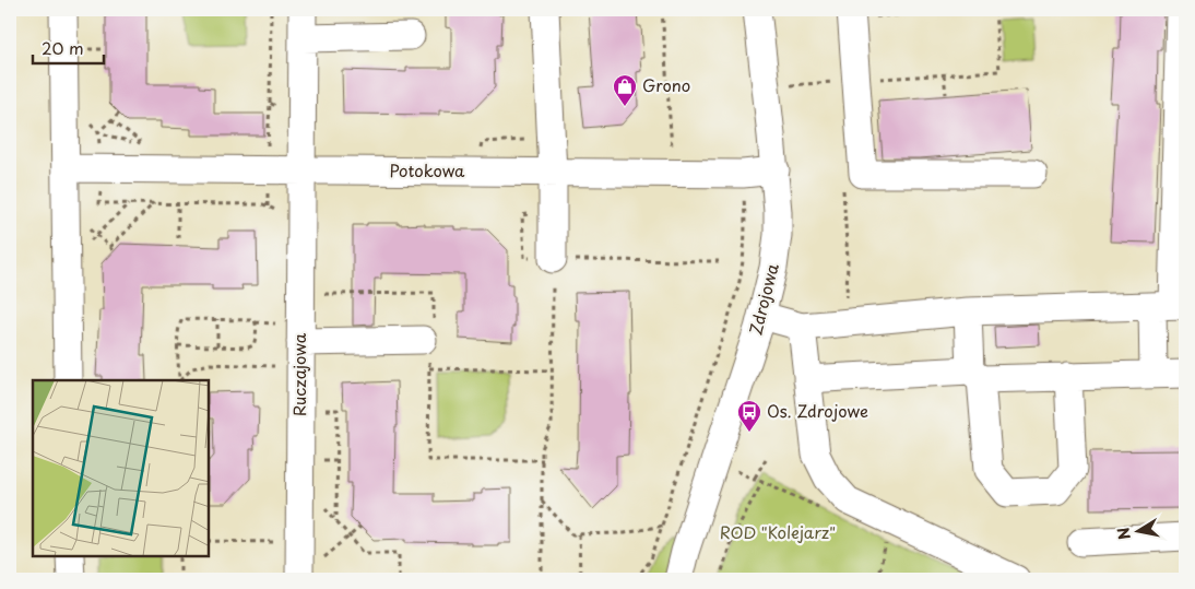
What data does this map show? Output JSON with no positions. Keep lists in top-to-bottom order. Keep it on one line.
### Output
{"streets":{"street":["Potokowa","Zdrojowa","Ruczajowa"]},"crossings":[["Potokowa","Zdrojowa"],["Potokowa","Ruczajowa"]],"parks":["ROD \"Kolejarz\""],"places":{"shop":["Grono"],"bus stop":["Os. Zdrojowe"]},"scale_bar":"20 m","north":"left"}
